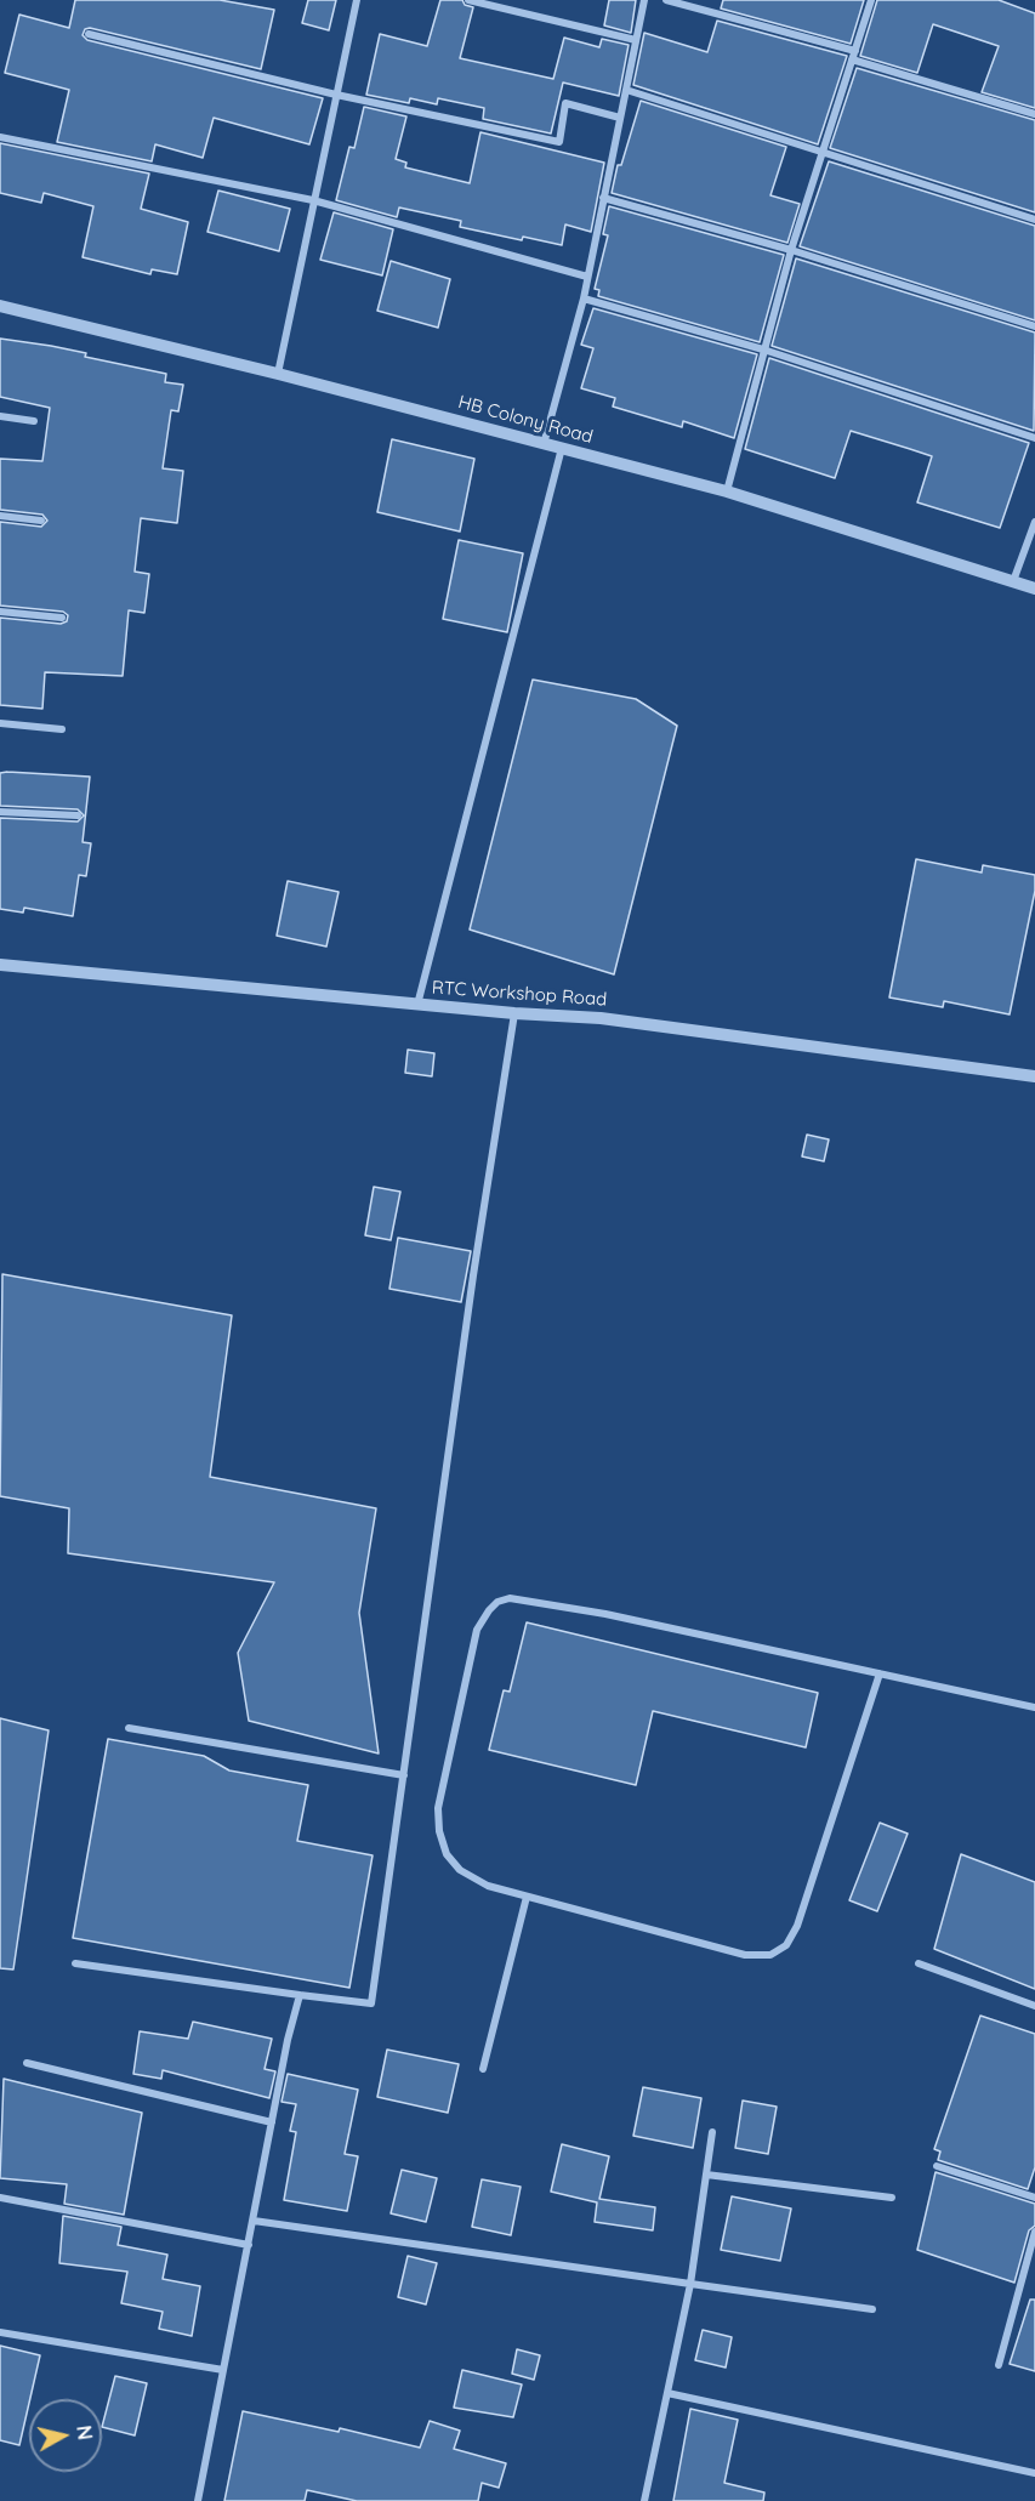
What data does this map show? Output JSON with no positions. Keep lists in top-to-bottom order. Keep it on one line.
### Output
{"streets":{"street":["HB Colony Road","RTC Workshop Road"]},"north":"right"}
